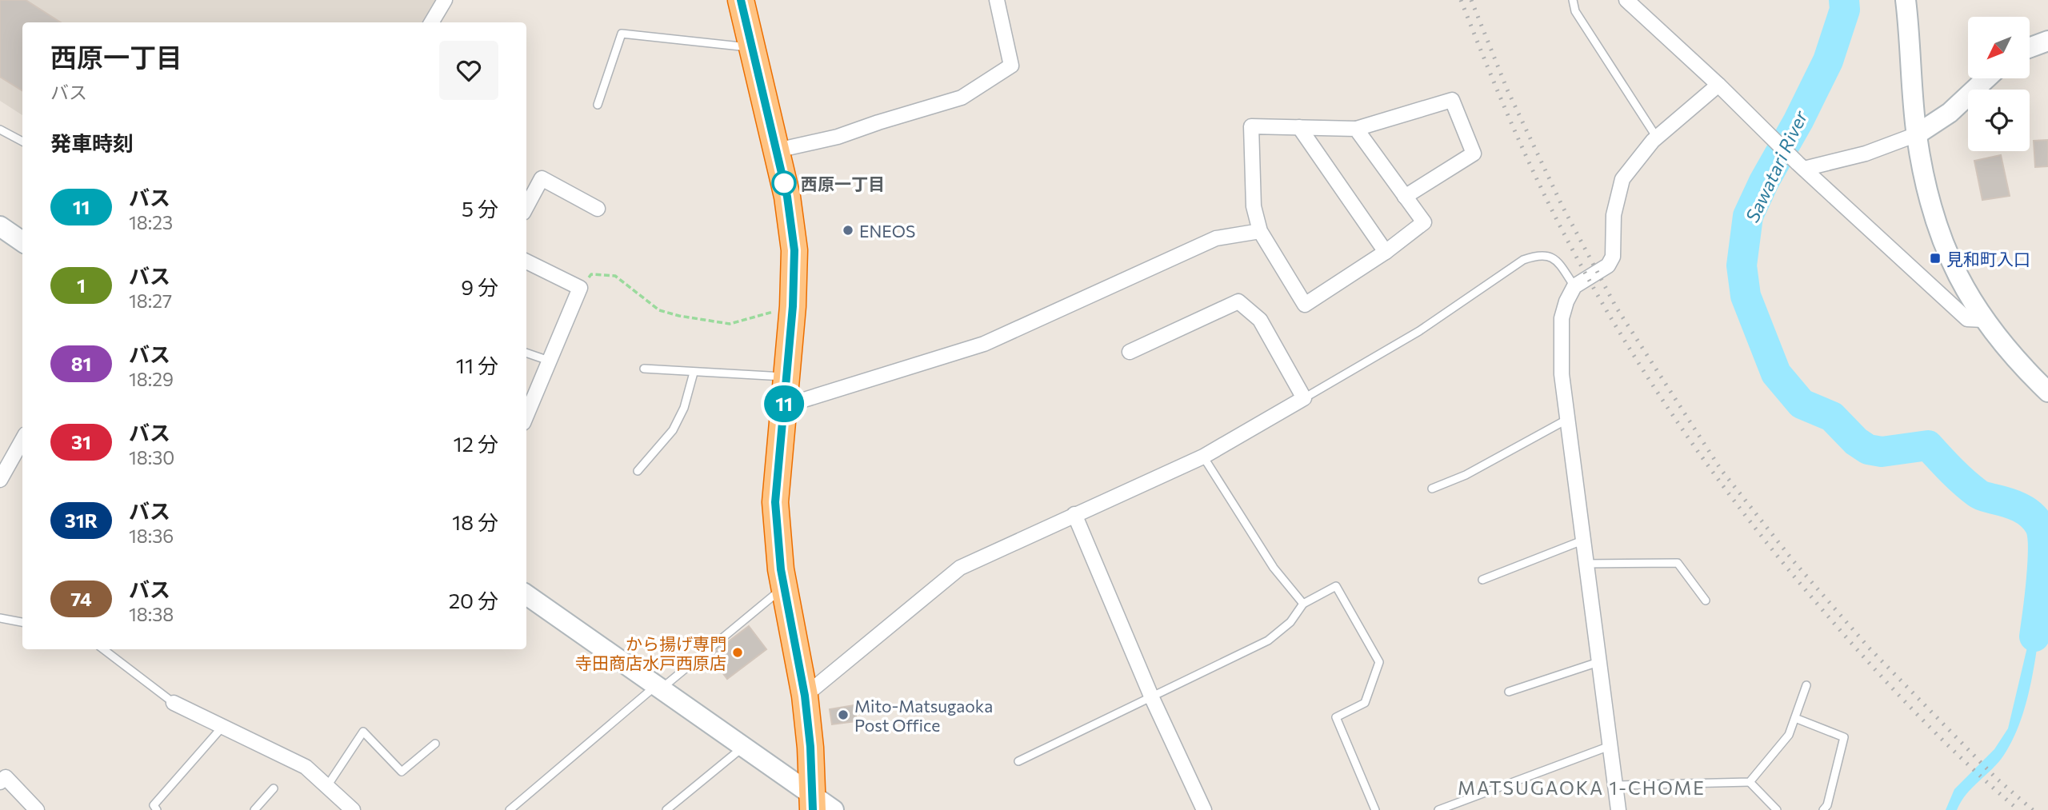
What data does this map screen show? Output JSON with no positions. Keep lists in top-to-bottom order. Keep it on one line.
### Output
{"districts":["MATSUGAOKA 1-CHOME"],"water":["Sawatari River"],"places":{"other":["西原一丁目","ENEOS","から揚げ専門 寺田商店水戸西原店","Mito-Matsugaoka Post Office"],"transit":["見和町入口"]},"lines":["bus line 11"],"north":"bottom left","page":{"on_map":"11","heading":[["西原一丁目","バス"],"発車時刻"],"list":[{"mark":"11","name":"バス","note":"18:23","value":"5 分"},{"mark":"1","name":"バス","note":"18:27","value":"9 分"},{"mark":"81","name":"バス","note":"18:29","value":"11 分"},{"mark":"31","name":"バス","note":"18:30","value":"12 分"},{"mark":"31R","name":"バス","note":"18:36","value":"18 分"},{"mark":"74","name":"バス","note":"18:38","value":"20 分"}]}}
